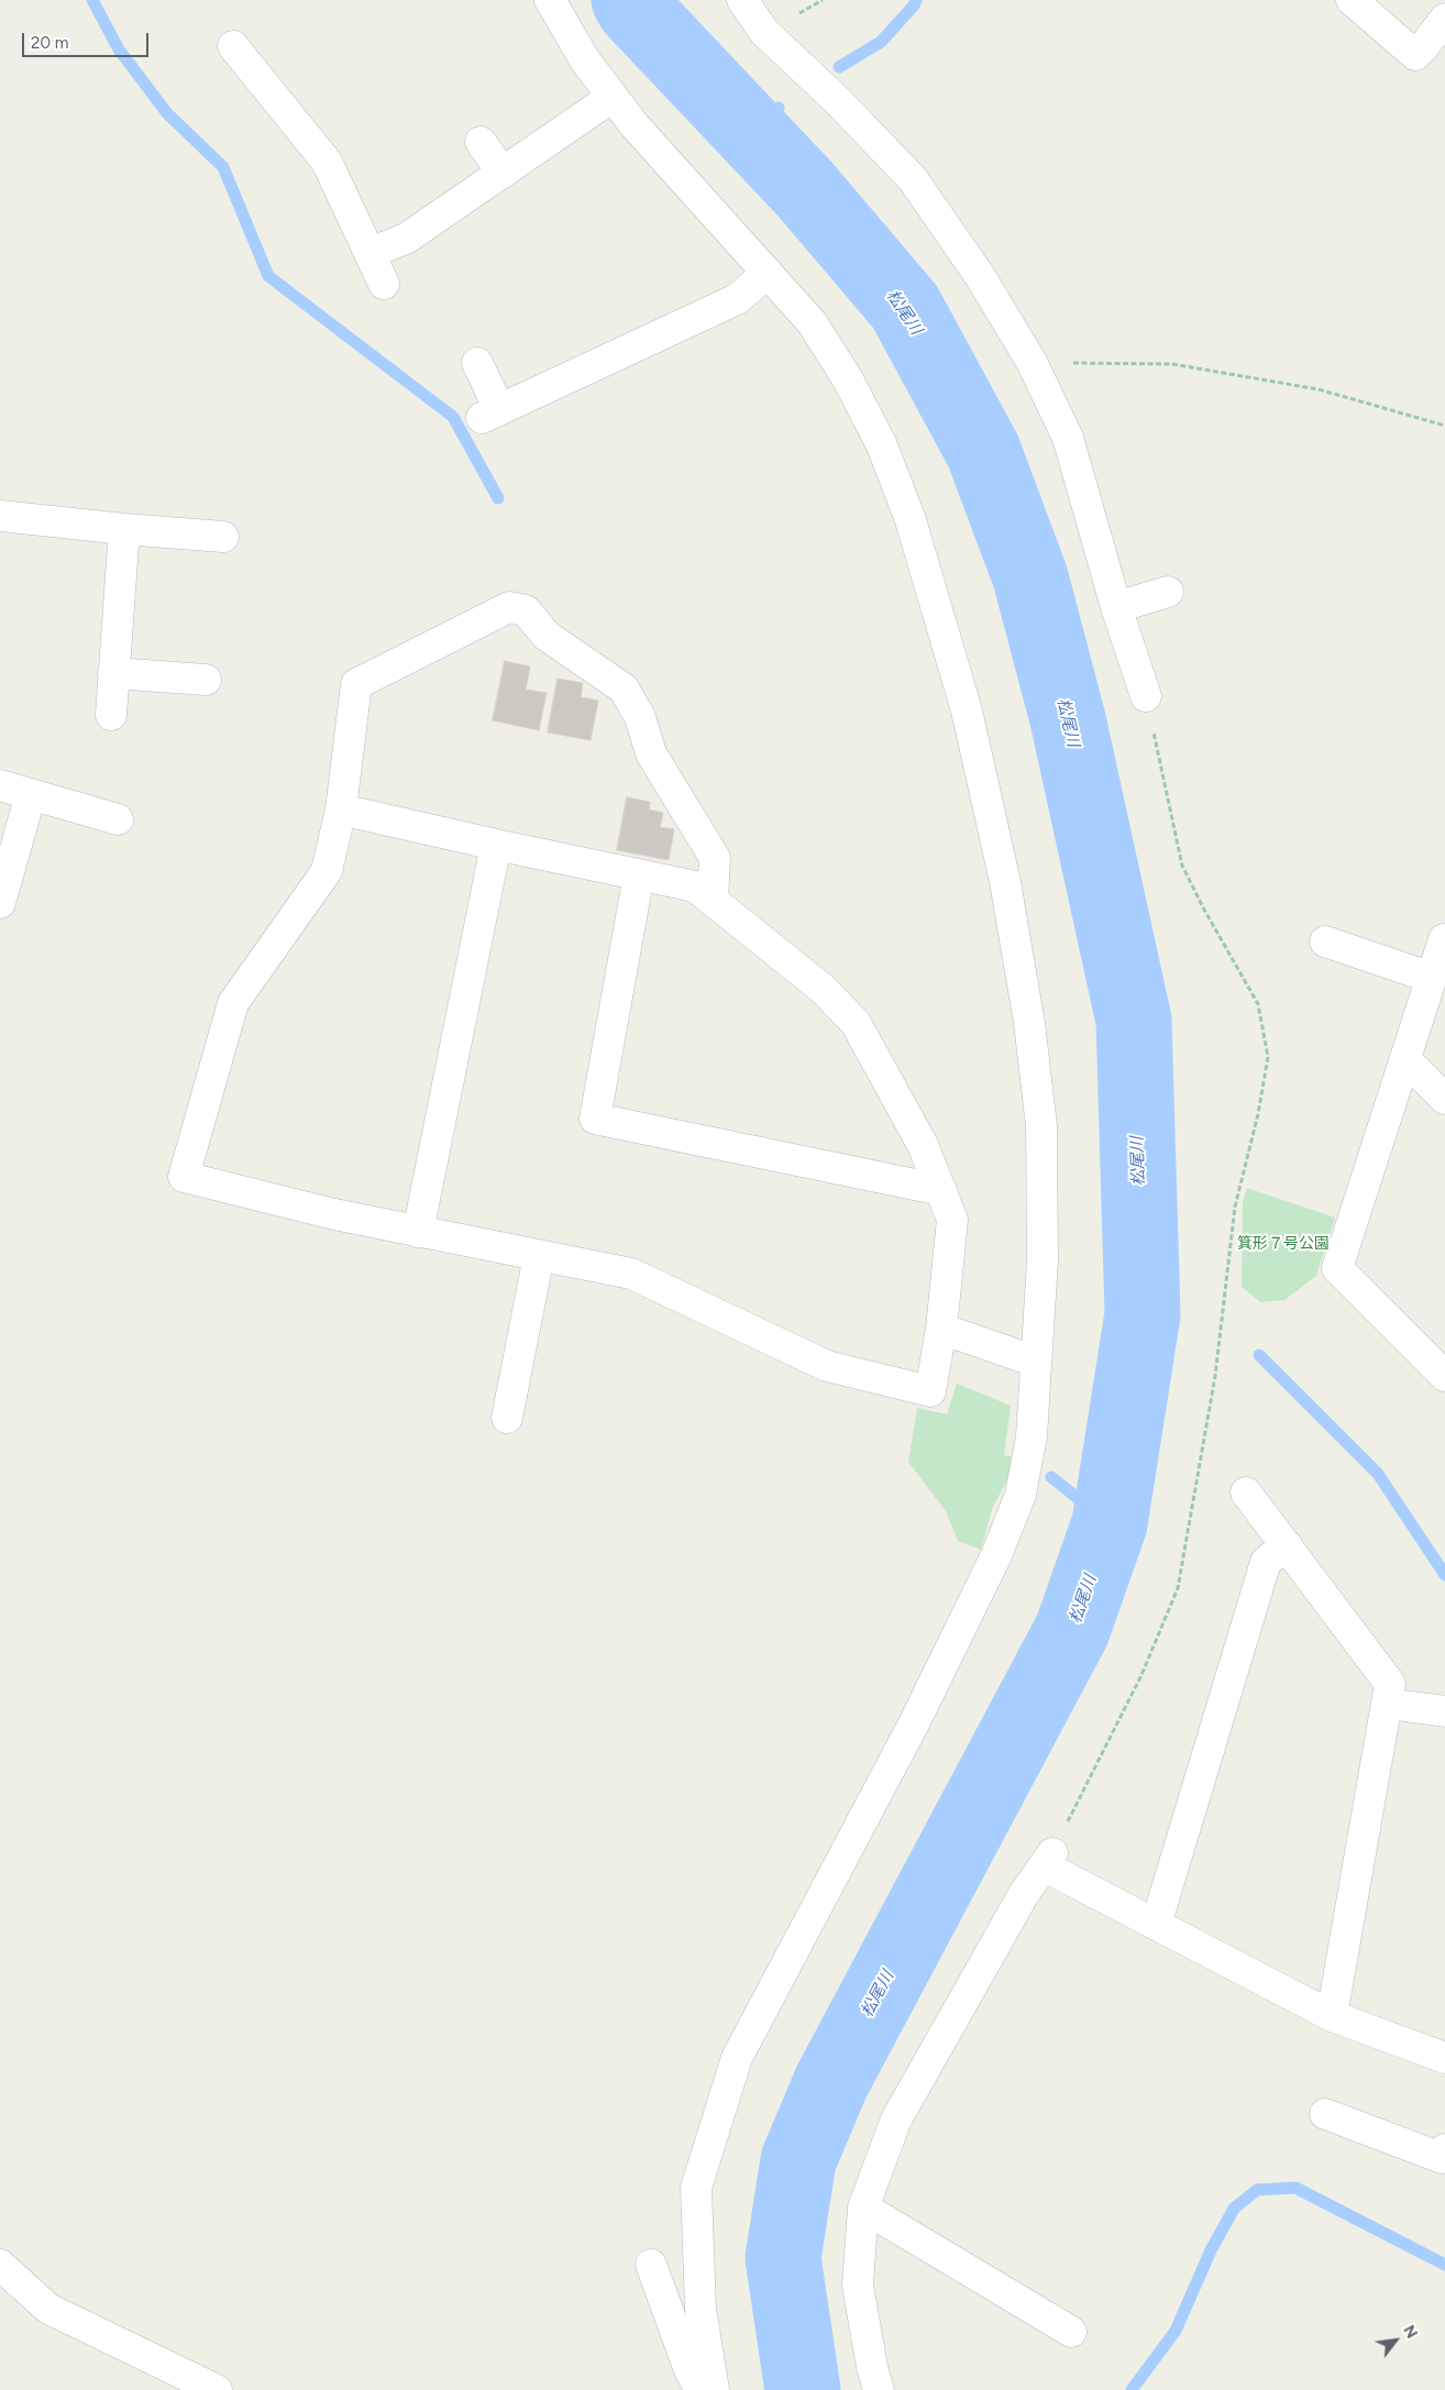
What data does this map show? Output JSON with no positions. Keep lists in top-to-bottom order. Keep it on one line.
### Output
{"water":["松尾川"],"parks":["箕形７号公園"],"scale_bar":"20 m","north":"top right"}
